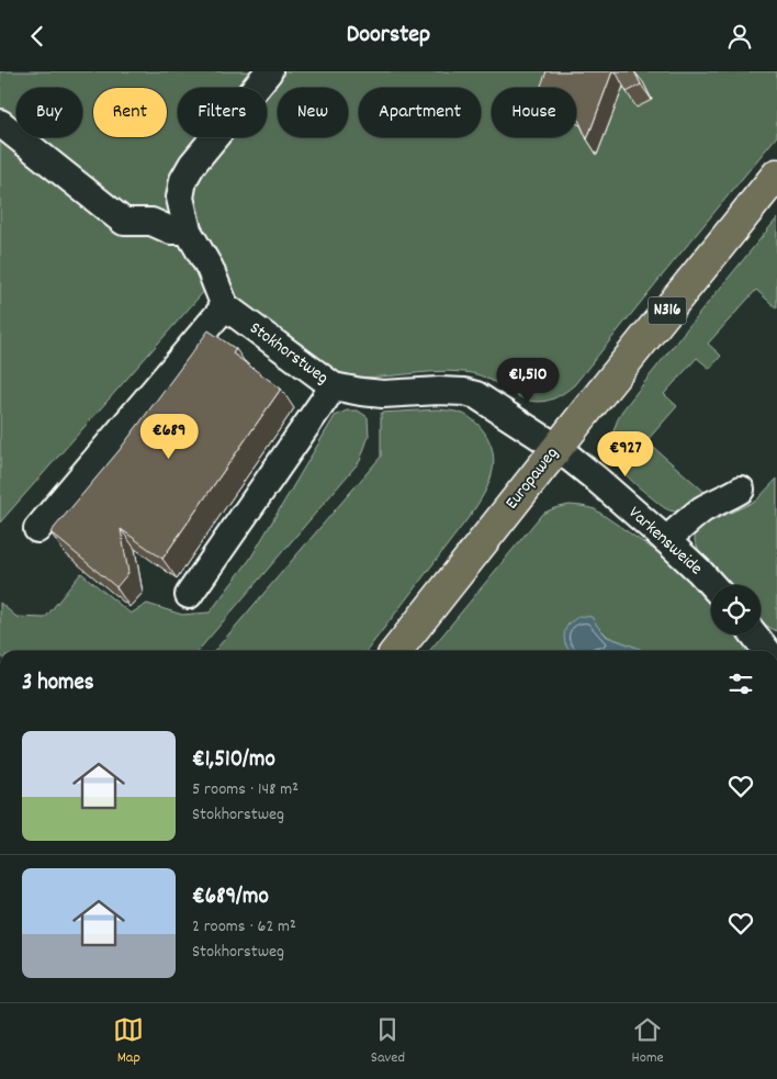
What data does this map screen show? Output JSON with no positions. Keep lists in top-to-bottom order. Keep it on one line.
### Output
{"streets":{"main road":["N316","Europaweg"],"street":["Stokhorstweg","Varkensweide"]},"crossings":[["Stokhorstweg","Europaweg"],["Stokhorstweg","Varkensweide"],["Europaweg","Varkensweide"]],"page":{"header":"Doorstep","chip":["Buy","Rent","Filters","New","Apartment","House"],"price":["€1,510","€689","€927"],"heading":"3 homes","list":[{"name":"€1,510/mo","note":"5 rooms · 148 m² · Stokhorstweg"},{"name":"€689/mo","note":"2 rooms · 62 m² · Stokhorstweg"}],"tabs":["Map","Saved","Home"]}}
